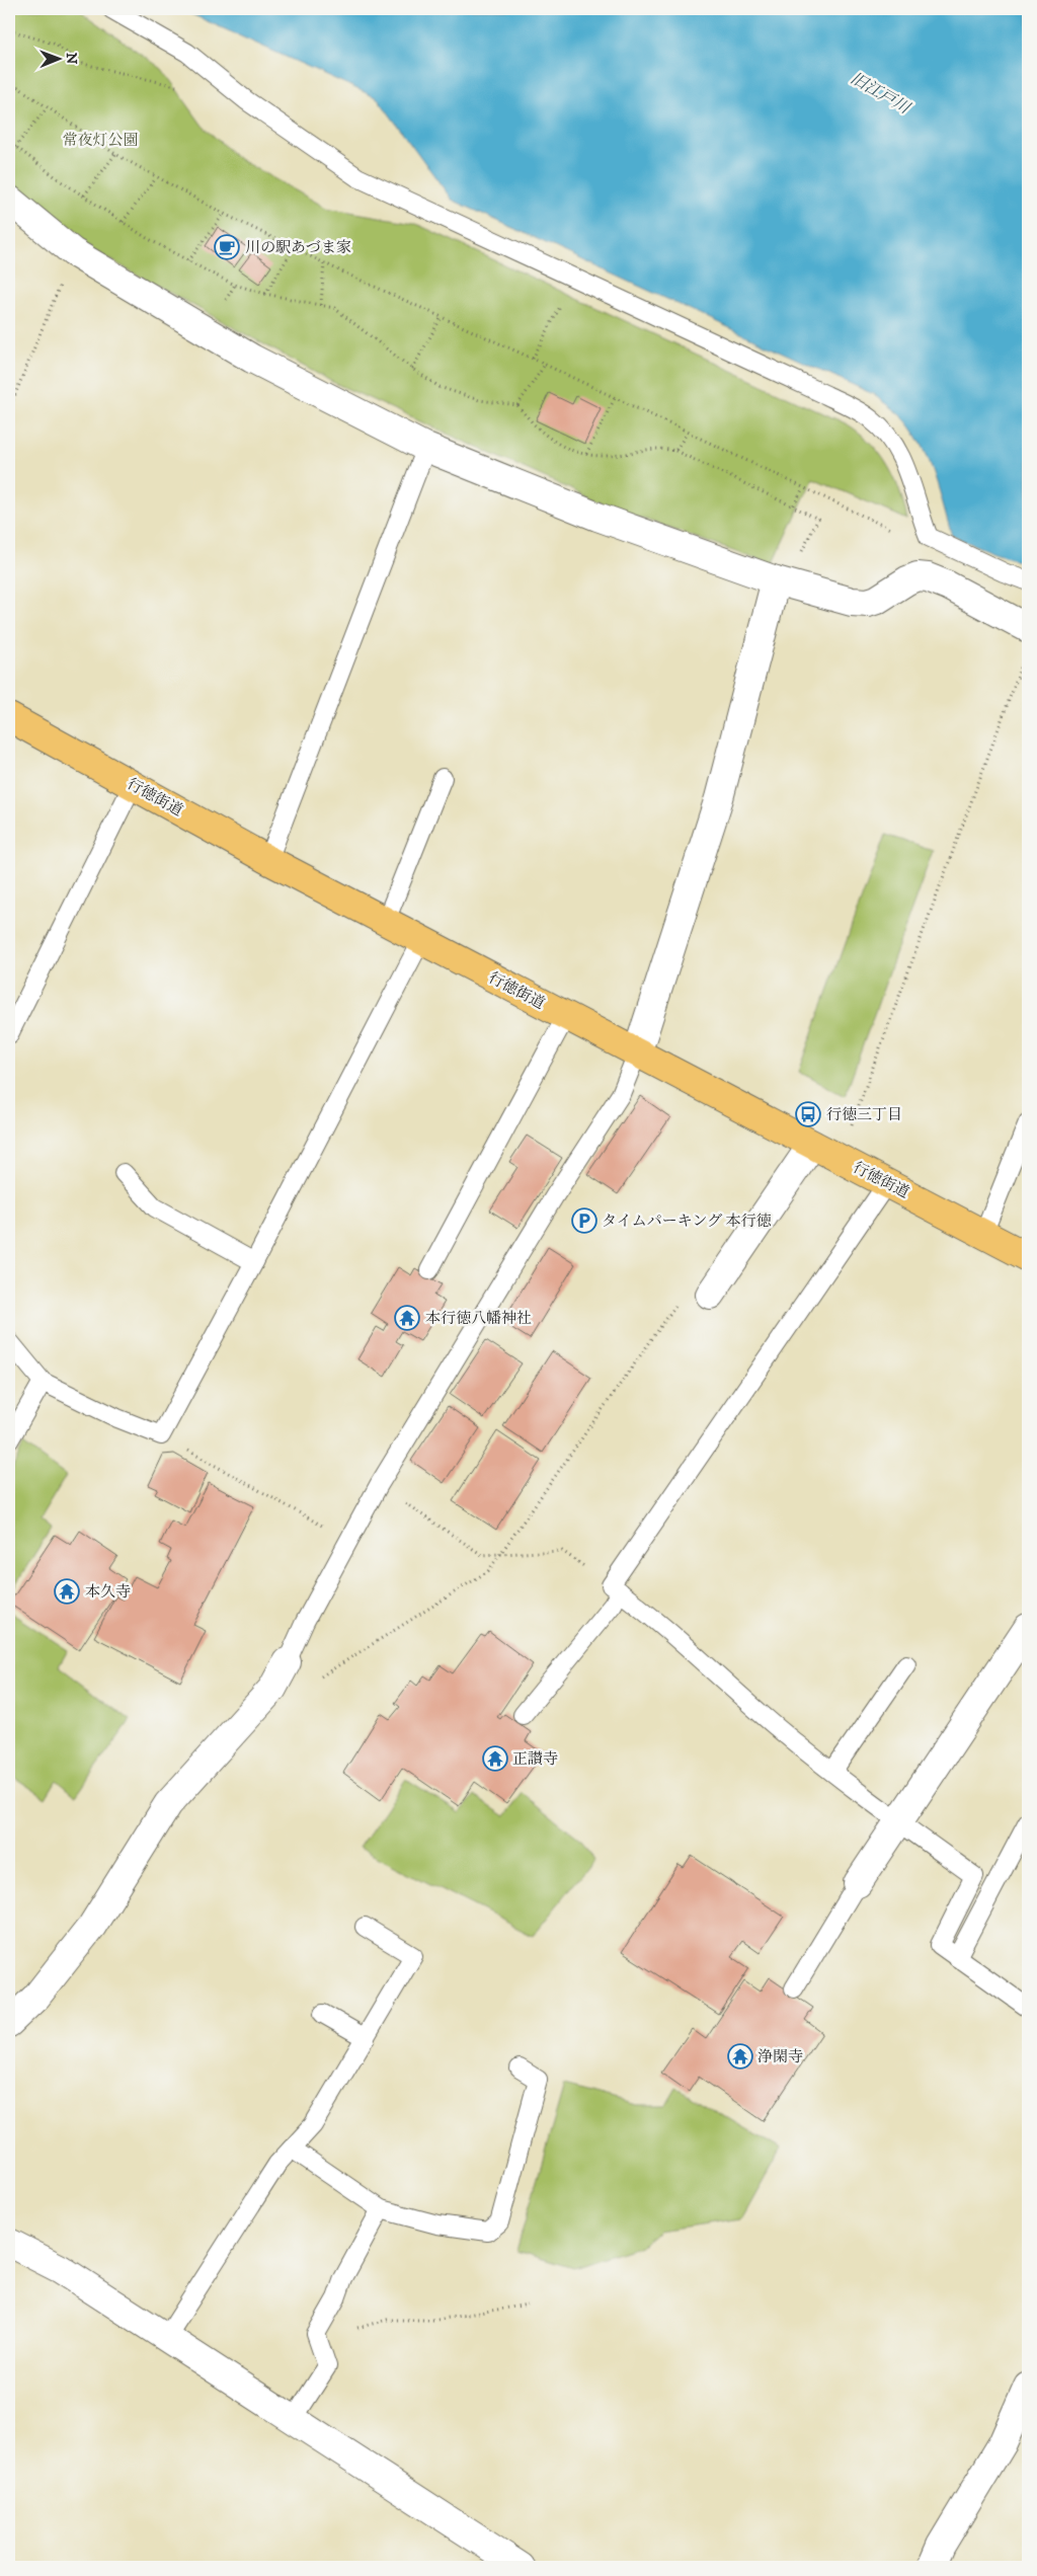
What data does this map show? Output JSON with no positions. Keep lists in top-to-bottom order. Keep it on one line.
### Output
{"streets":{"main road":["行徳街道"]},"water":["旧江戸川"],"parks":["常夜灯公園"],"places":{"cafe":["川の駅あづま家"],"bus stop":["行徳三丁目"],"parking":["タイムパーキング 本行徳"],"temple":["本行徳八幡神社","本久寺","正讃寺","浄閑寺"]},"north":"right"}
